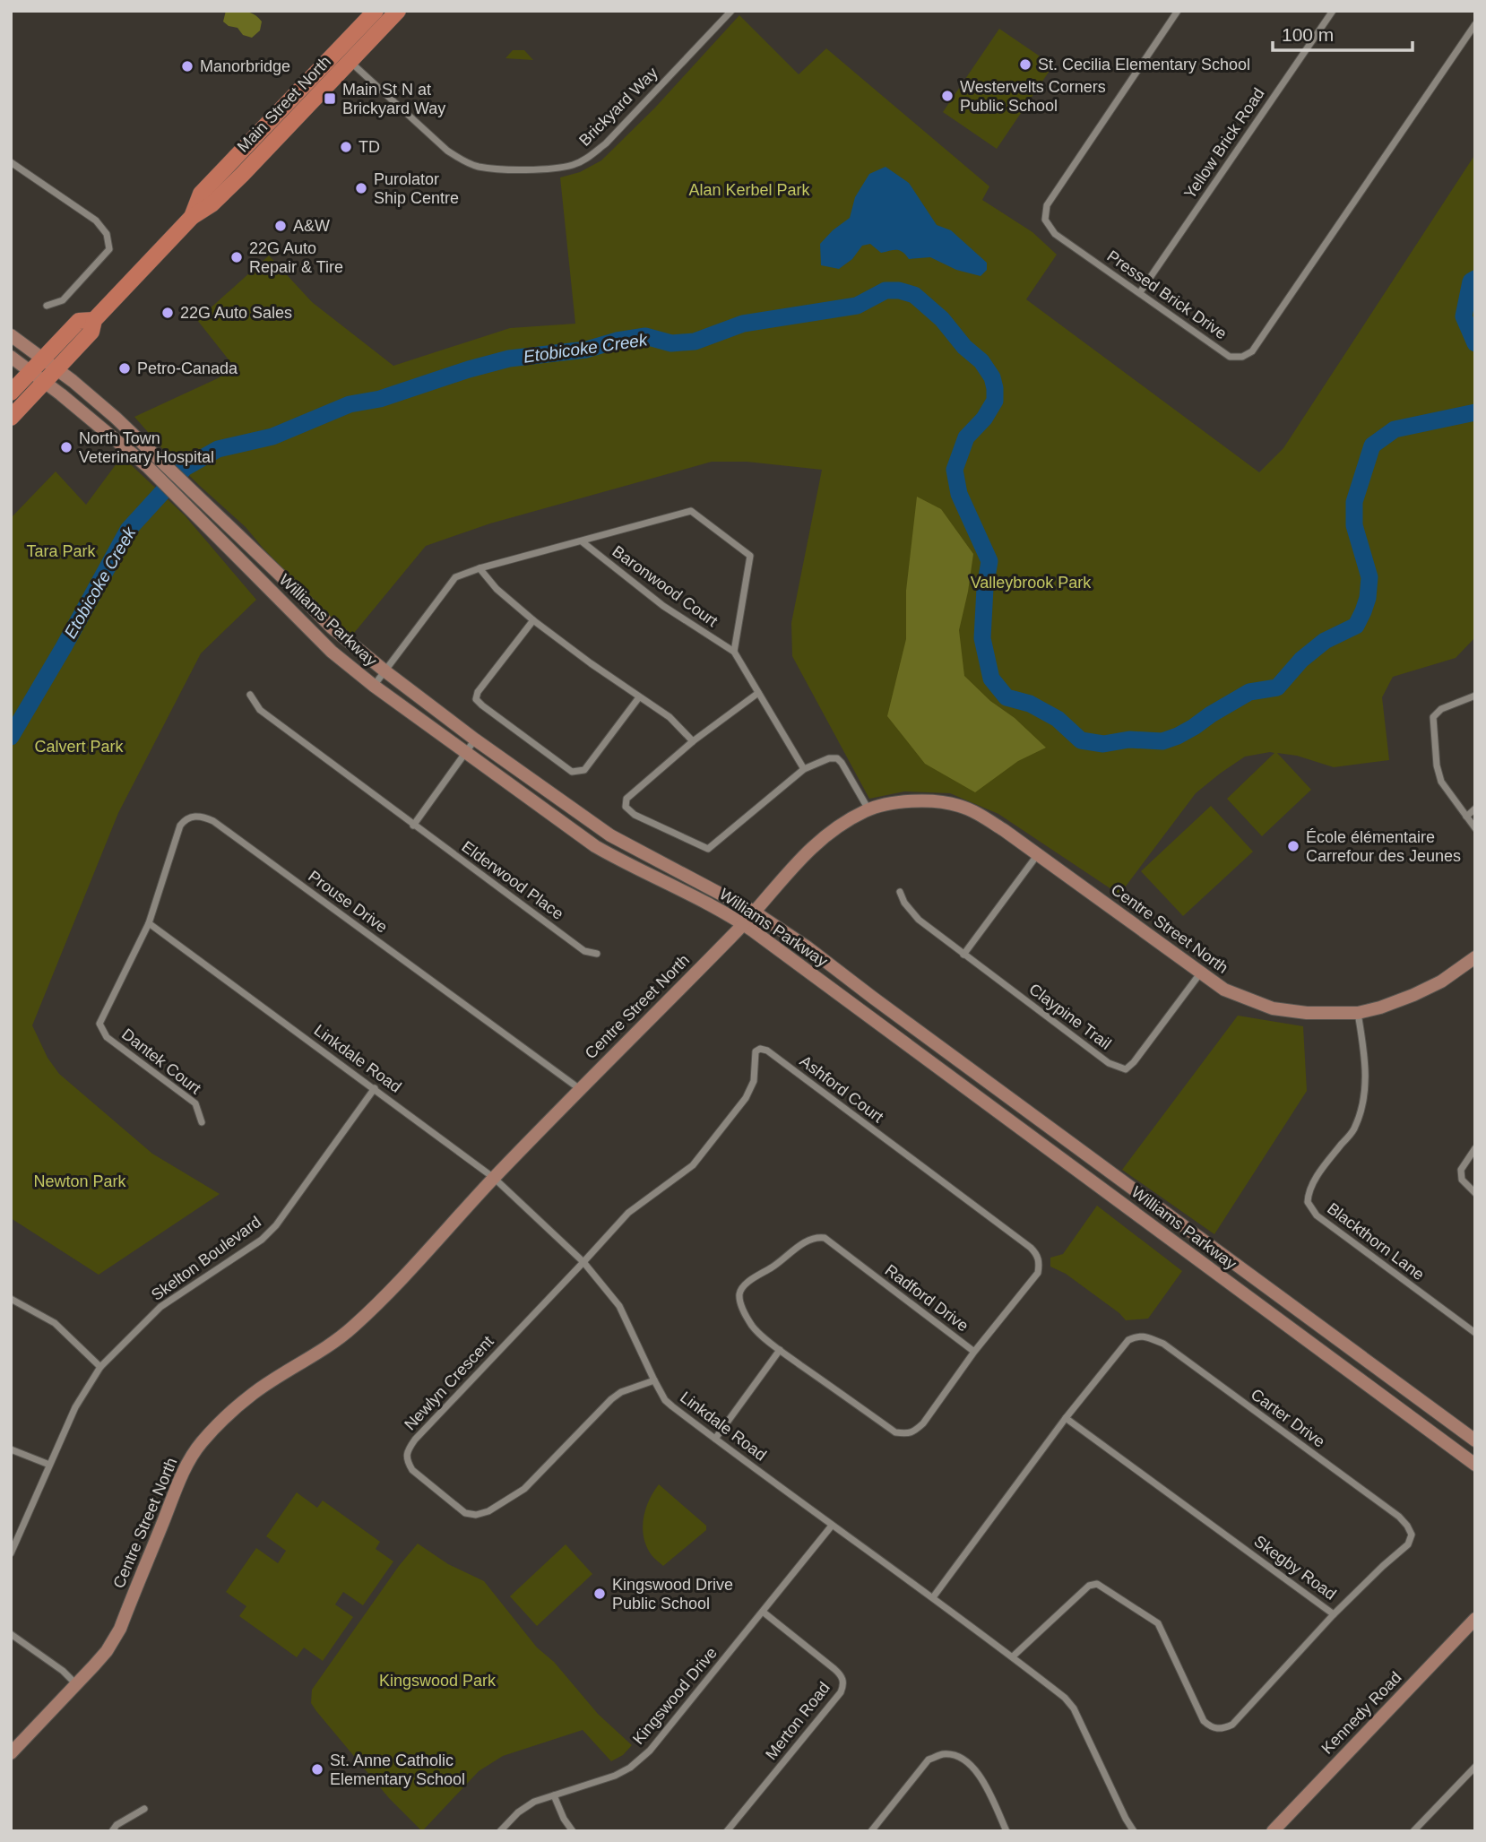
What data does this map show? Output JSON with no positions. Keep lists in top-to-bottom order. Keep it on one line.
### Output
{"streets":{"main road":["Main Street North","Williams Parkway","Centre Street North","Kennedy Road"],"street":["Brickyard Way","Yellow Brick Road","Pressed Brick Drive","Baronwood Court","Elderwood Place","Prouse Drive","Claypine Trail","Linkdale Road","Dantek Court","Ashford Court","Blackthorn Lane","Skelton Boulevard","Radford Drive","Newlyn Crescent","Carter Drive","Skegby Road","Kingswood Drive","Merton Road"]},"crossings":[["Main Street North","Brickyard Way"],["Main Street North","Williams Parkway"],["Yellow Brick Road","Pressed Brick Drive"],["Baronwood Court","Williams Parkway"],["Williams Parkway","Centre Street North"],["Prouse Drive","Centre Street North"],["Prouse Drive","Linkdale Road"],["Prouse Drive","Dantek Court"],["Centre Street North","Claypine Trail"],["Centre Street North","Linkdale Road"],["Centre Street North","Blackthorn Lane"],["Linkdale Road","Dantek Court"],["Linkdale Road","Ashford Court"],["Linkdale Road","Skelton Boulevard"],["Linkdale Road","Newlyn Crescent"],["Linkdale Road","Skegby Road"],["Linkdale Road","Kingswood Drive"],["Ashford Court","Radford Drive"],["Ashford Court","Newlyn Crescent"],["Carter Drive","Skegby Road"],["Kingswood Drive","Merton Road"]],"water":["Etobicoke Creek"],"parks":["Alan Kerbel Park","Tara Park","Valleybrook Park","Calvert Park","Newton Park","Kingswood Park"],"places":{"other":["St. Cecilia Elementary School","Manorbridge","Westervelts Corners Public School","TD","Purolator Ship Centre","A&W","22G Auto Repair & Tire","22G Auto Sales","Petro-Canada","North Town Veterinary Hospital","École élémentaire Carrefour des Jeunes","Kingswood Drive Public School","St. Anne Catholic Elementary School"],"transit":["Main St N at Brickyard Way"]},"scale_bar":"100 m"}
